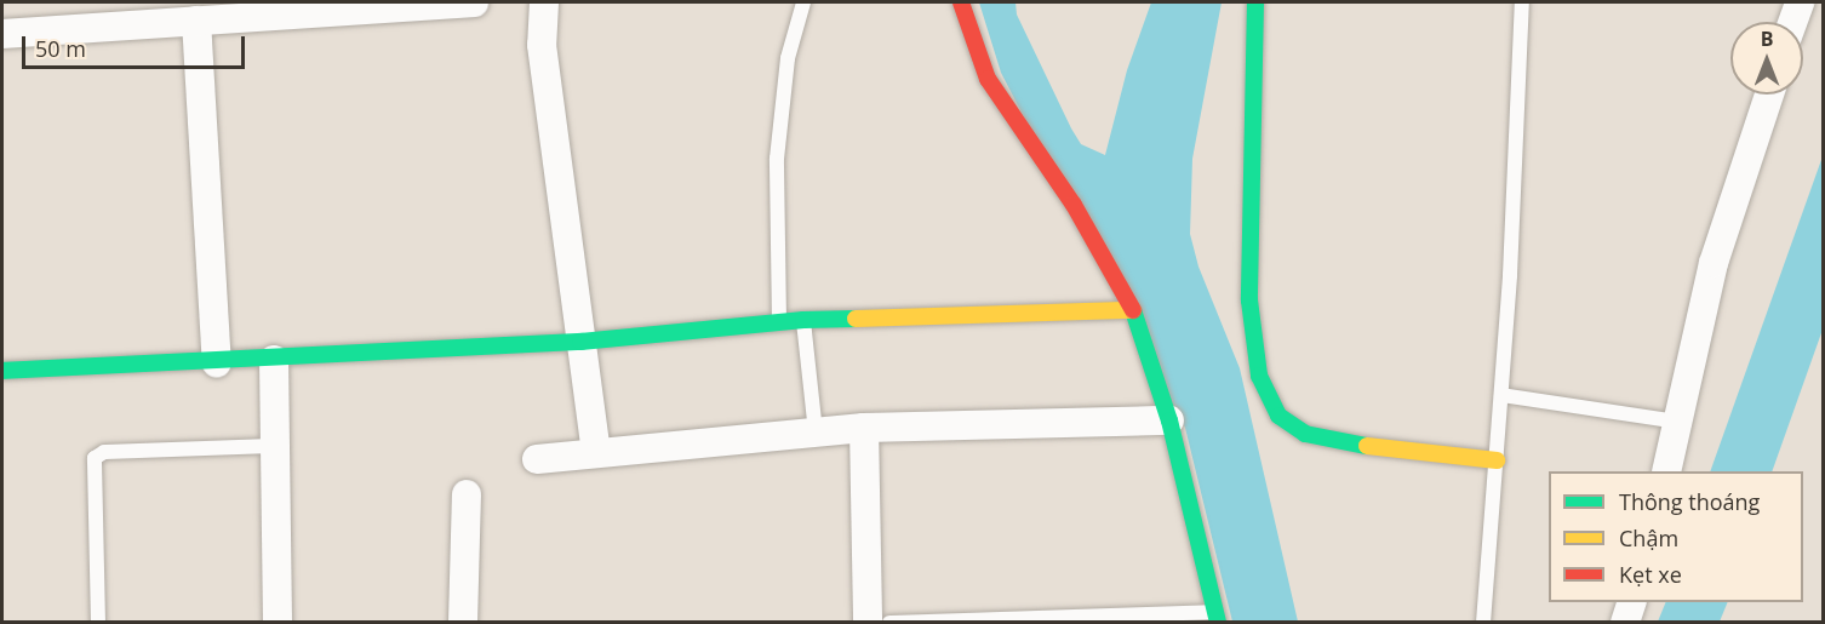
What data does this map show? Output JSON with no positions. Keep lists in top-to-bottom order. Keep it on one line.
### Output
{"legend":["Thông thoáng","Chậm","Kẹt xe"],"scale_bar":"50 m","north":"top"}
